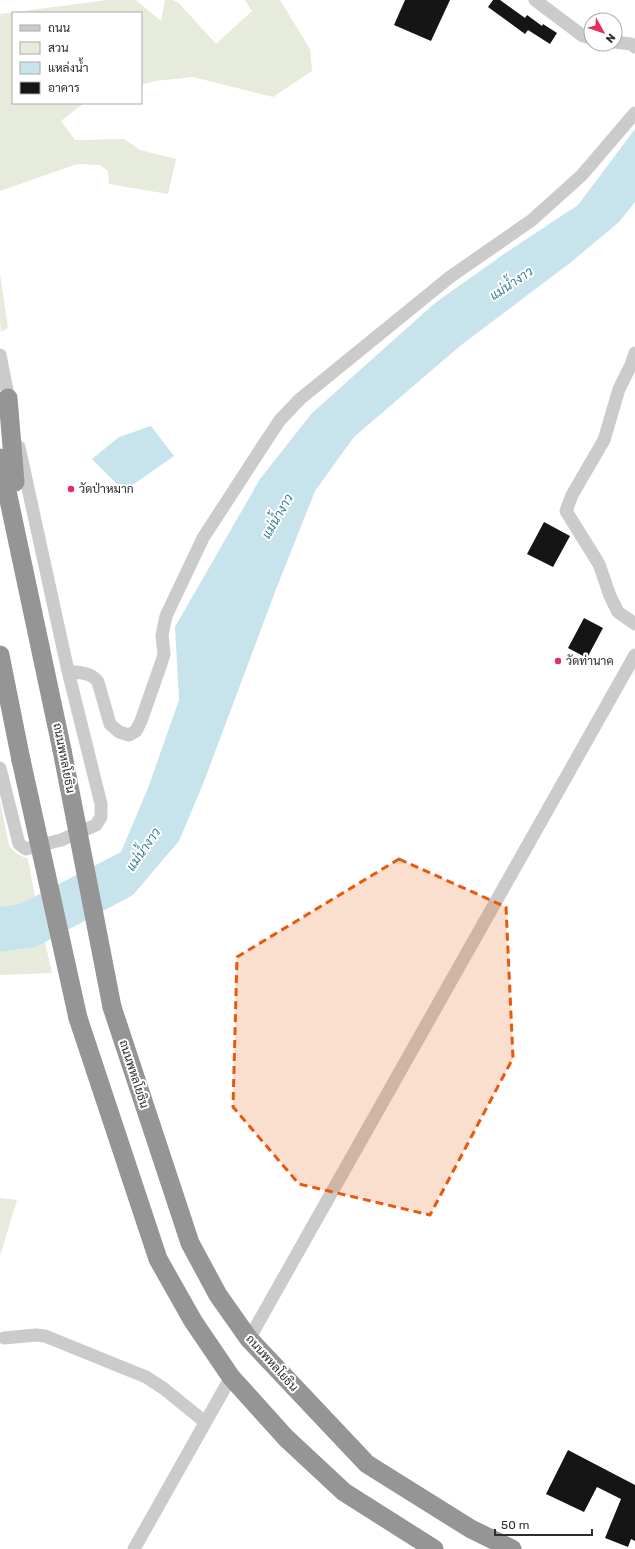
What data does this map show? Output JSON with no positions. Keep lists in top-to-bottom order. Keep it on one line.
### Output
{"streets":{"highway":["ถนนพหลโยธิน"]},"water":["แม่น้ำงาว"],"places":["วัดป่าหมาก","วัดท่านาค"],"legend":["ถนน","สวน","แหล่งน้ำ","อาคาร"],"scale_bar":"50 m","north":"bottom right"}
